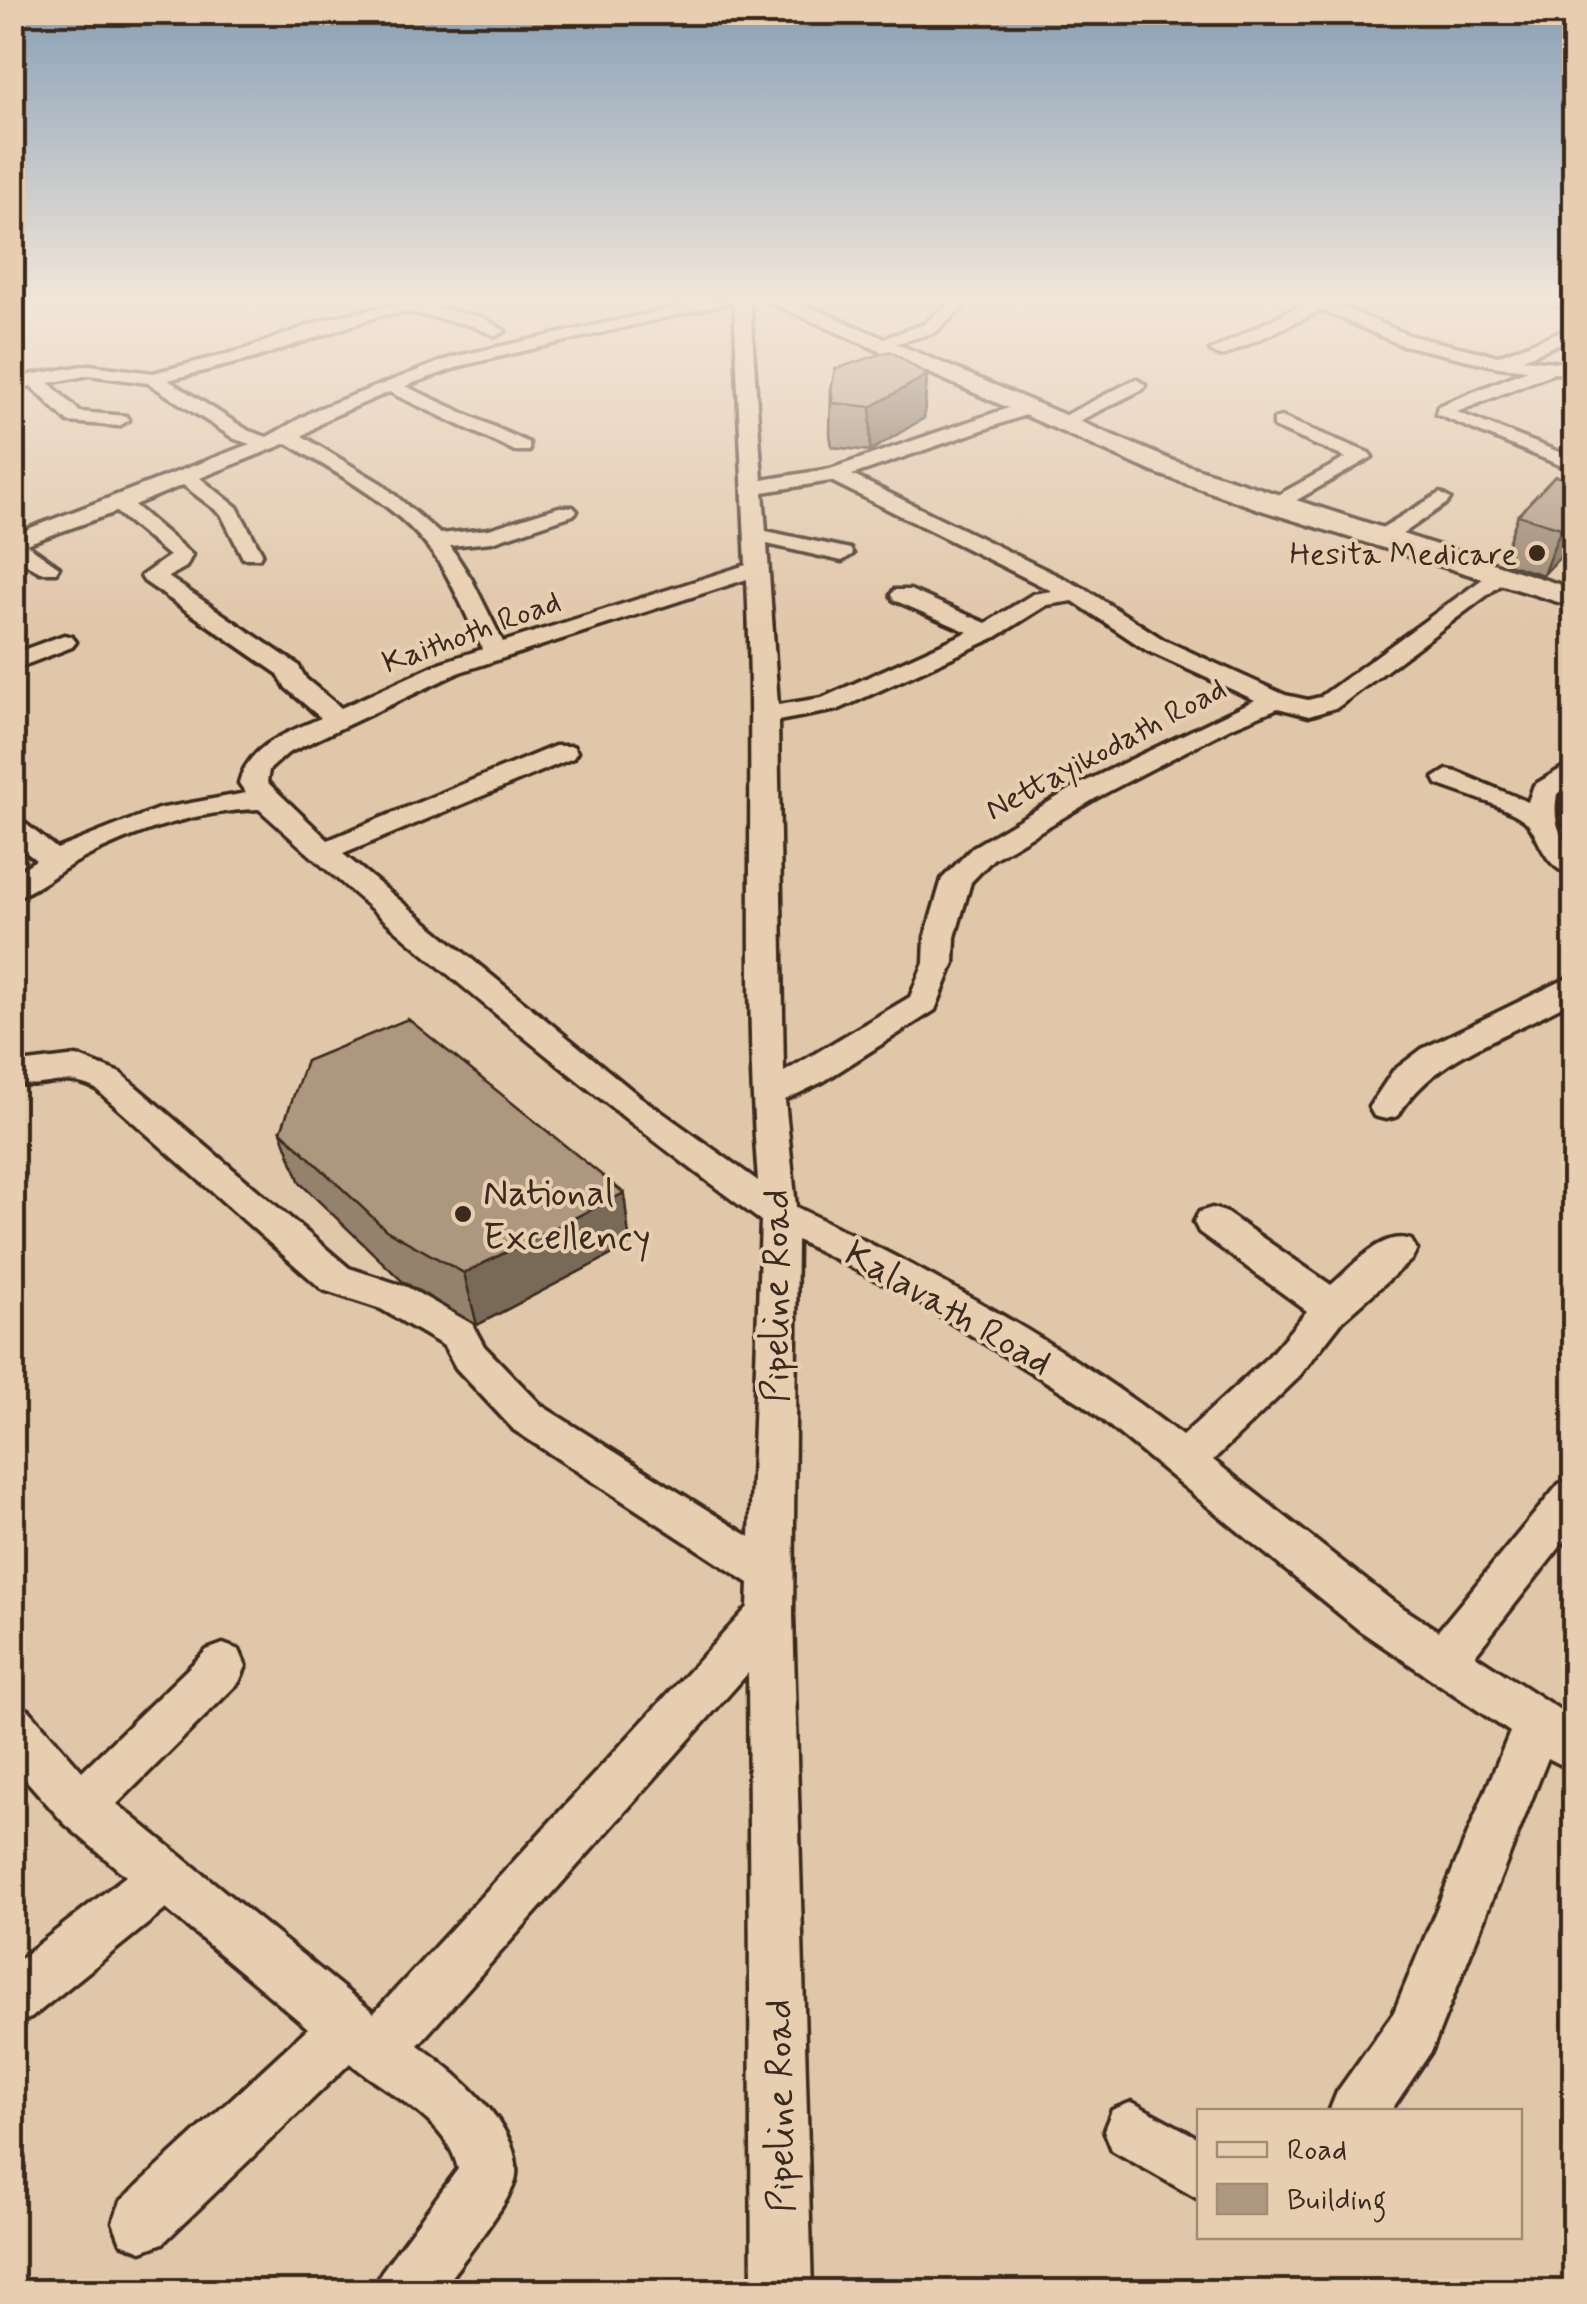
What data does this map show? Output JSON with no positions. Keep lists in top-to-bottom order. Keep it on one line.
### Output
{"streets":{"street":["Kaithoth Road","Nettayikodath Road","Pipeline Road","Kalavath Road"]},"crossings":[["Kaithoth Road","Pipeline Road"],["Kaithoth Road","Kalavath Road"],["Nettayikodath Road","Pipeline Road"],["Pipeline Road","Kalavath Road"]],"places":["Hesita Medicare","National Excellency"],"legend":["Road","Building"]}
